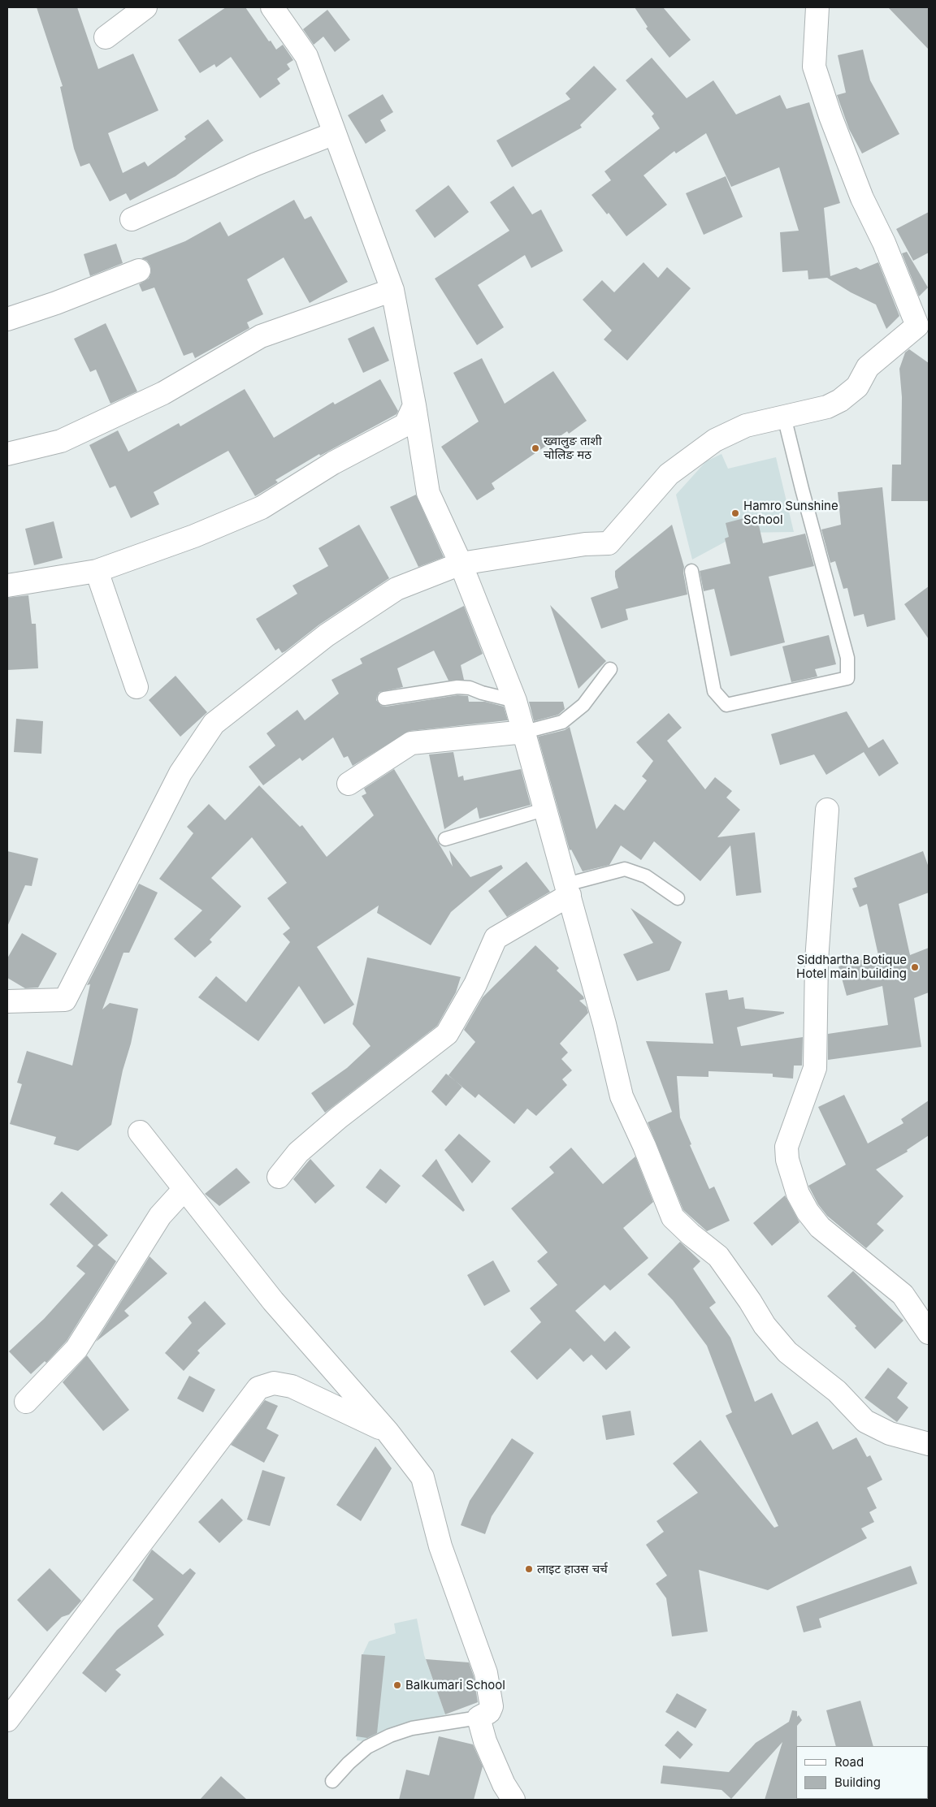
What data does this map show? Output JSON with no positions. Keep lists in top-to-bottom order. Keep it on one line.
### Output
{"places":["ख्वालुङ ताशी चोलिङ मठ","Hamro Sunshine School","Siddhartha Botique Hotel main building","लाइट हाउस चर्च","Balkumari School"],"legend":["Road","Building"]}
